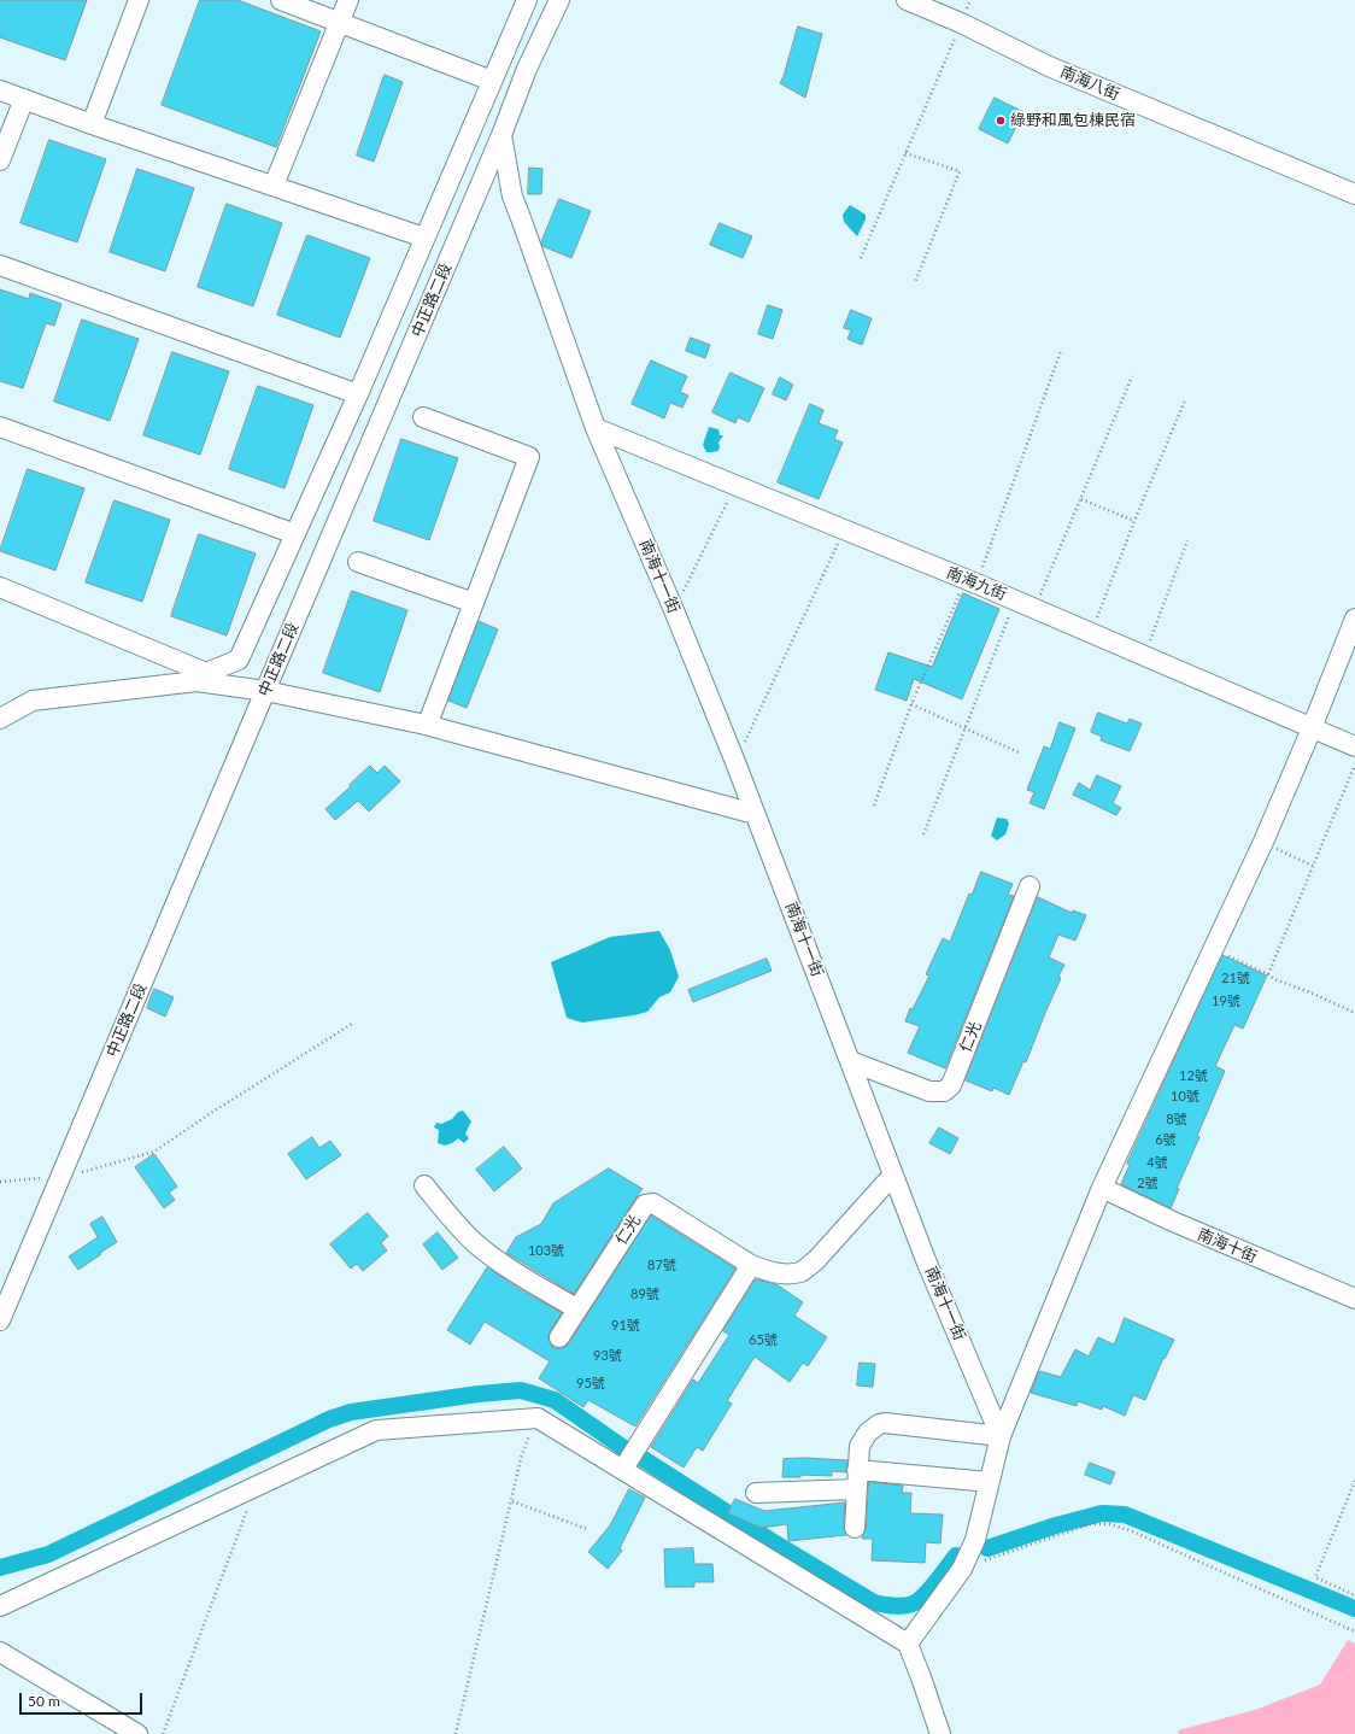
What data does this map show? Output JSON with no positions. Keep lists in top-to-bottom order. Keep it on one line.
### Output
{"streets":{"street":["南海八街","中正路二段","南海十一街","南海九街","仁光","南海十街"]},"crossings":[["中正路二段","南海十一街"],["南海十一街","南海九街"],["南海十一街","仁光"]],"places":["綠野和風包棟民宿"],"house_numbers":["21號","19號","12號","10號","8號","6號","4號","2號","103號","87號","89號","91號","65號","93號","95號"],"scale_bar":"50 m"}
